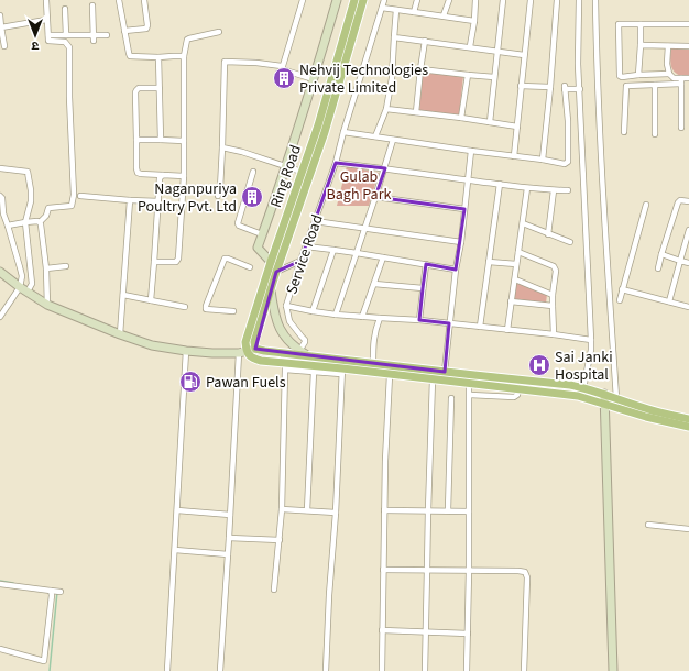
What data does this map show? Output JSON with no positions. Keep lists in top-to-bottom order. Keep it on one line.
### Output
{"streets":{"main road":["Ring Road"],"street":["Service Road"]},"parks":["Gulab Bagh Park"],"places":{"building":["Nehvij Technologies Private Limited","Naganpuriya Poultry Pvt. Ltd"],"hospital":["Sai Janki Hospital"],"fuel station":["Pawan Fuels"]},"north":"bottom"}
